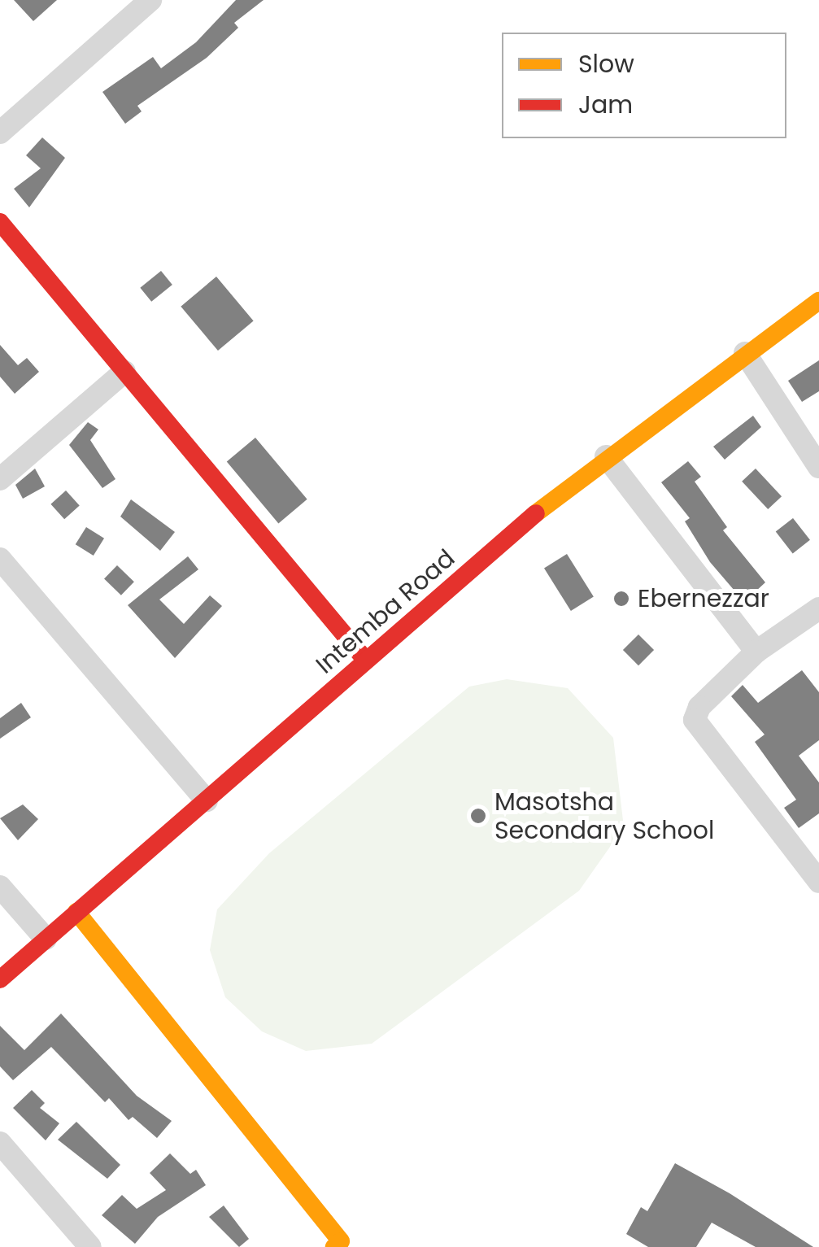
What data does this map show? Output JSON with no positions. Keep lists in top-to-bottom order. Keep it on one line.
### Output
{"streets":{"street":["Intemba Road"]},"places":["Ebernezzar","Masotsha Secondary School"],"legend":["Slow","Jam"]}
